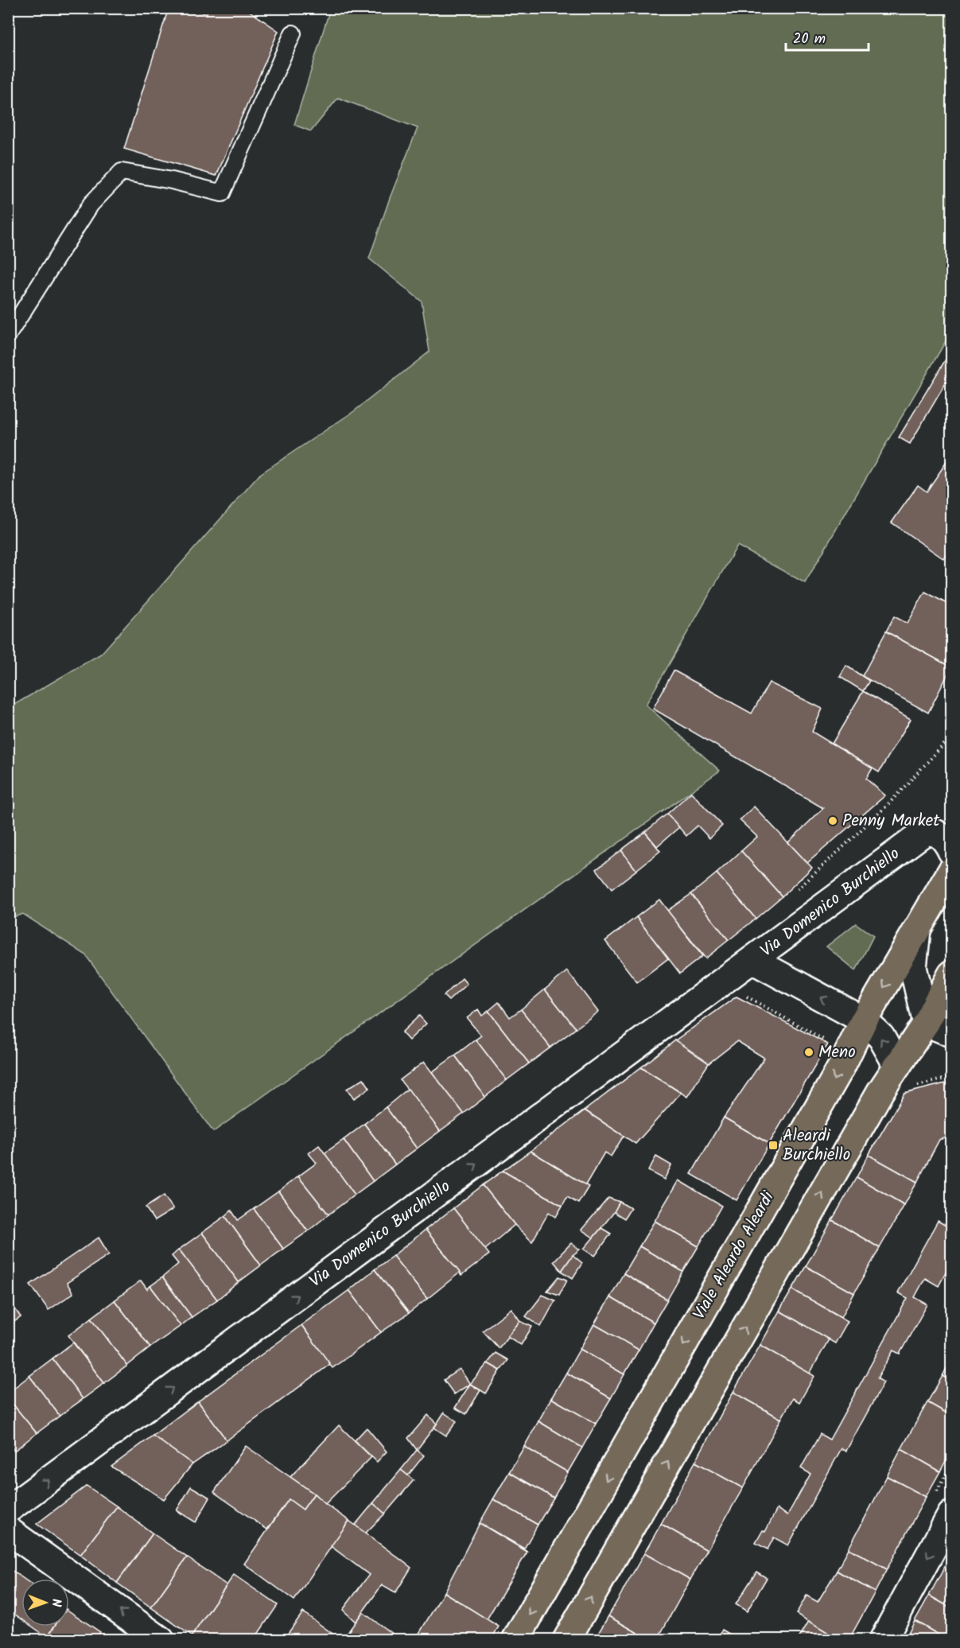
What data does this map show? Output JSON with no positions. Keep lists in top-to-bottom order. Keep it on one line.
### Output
{"streets":{"main road":["Viale Aleardo Aleardi"],"street":["Via Domenico Burchiello"]},"crossings":[["Via Domenico Burchiello","Viale Aleardo Aleardi"]],"one_way":["Via Domenico Burchiello"],"places":{"other":["Penny Market","Meno"],"transit":["Aleardi Burchiello"]},"scale_bar":"20 m","north":"right"}
